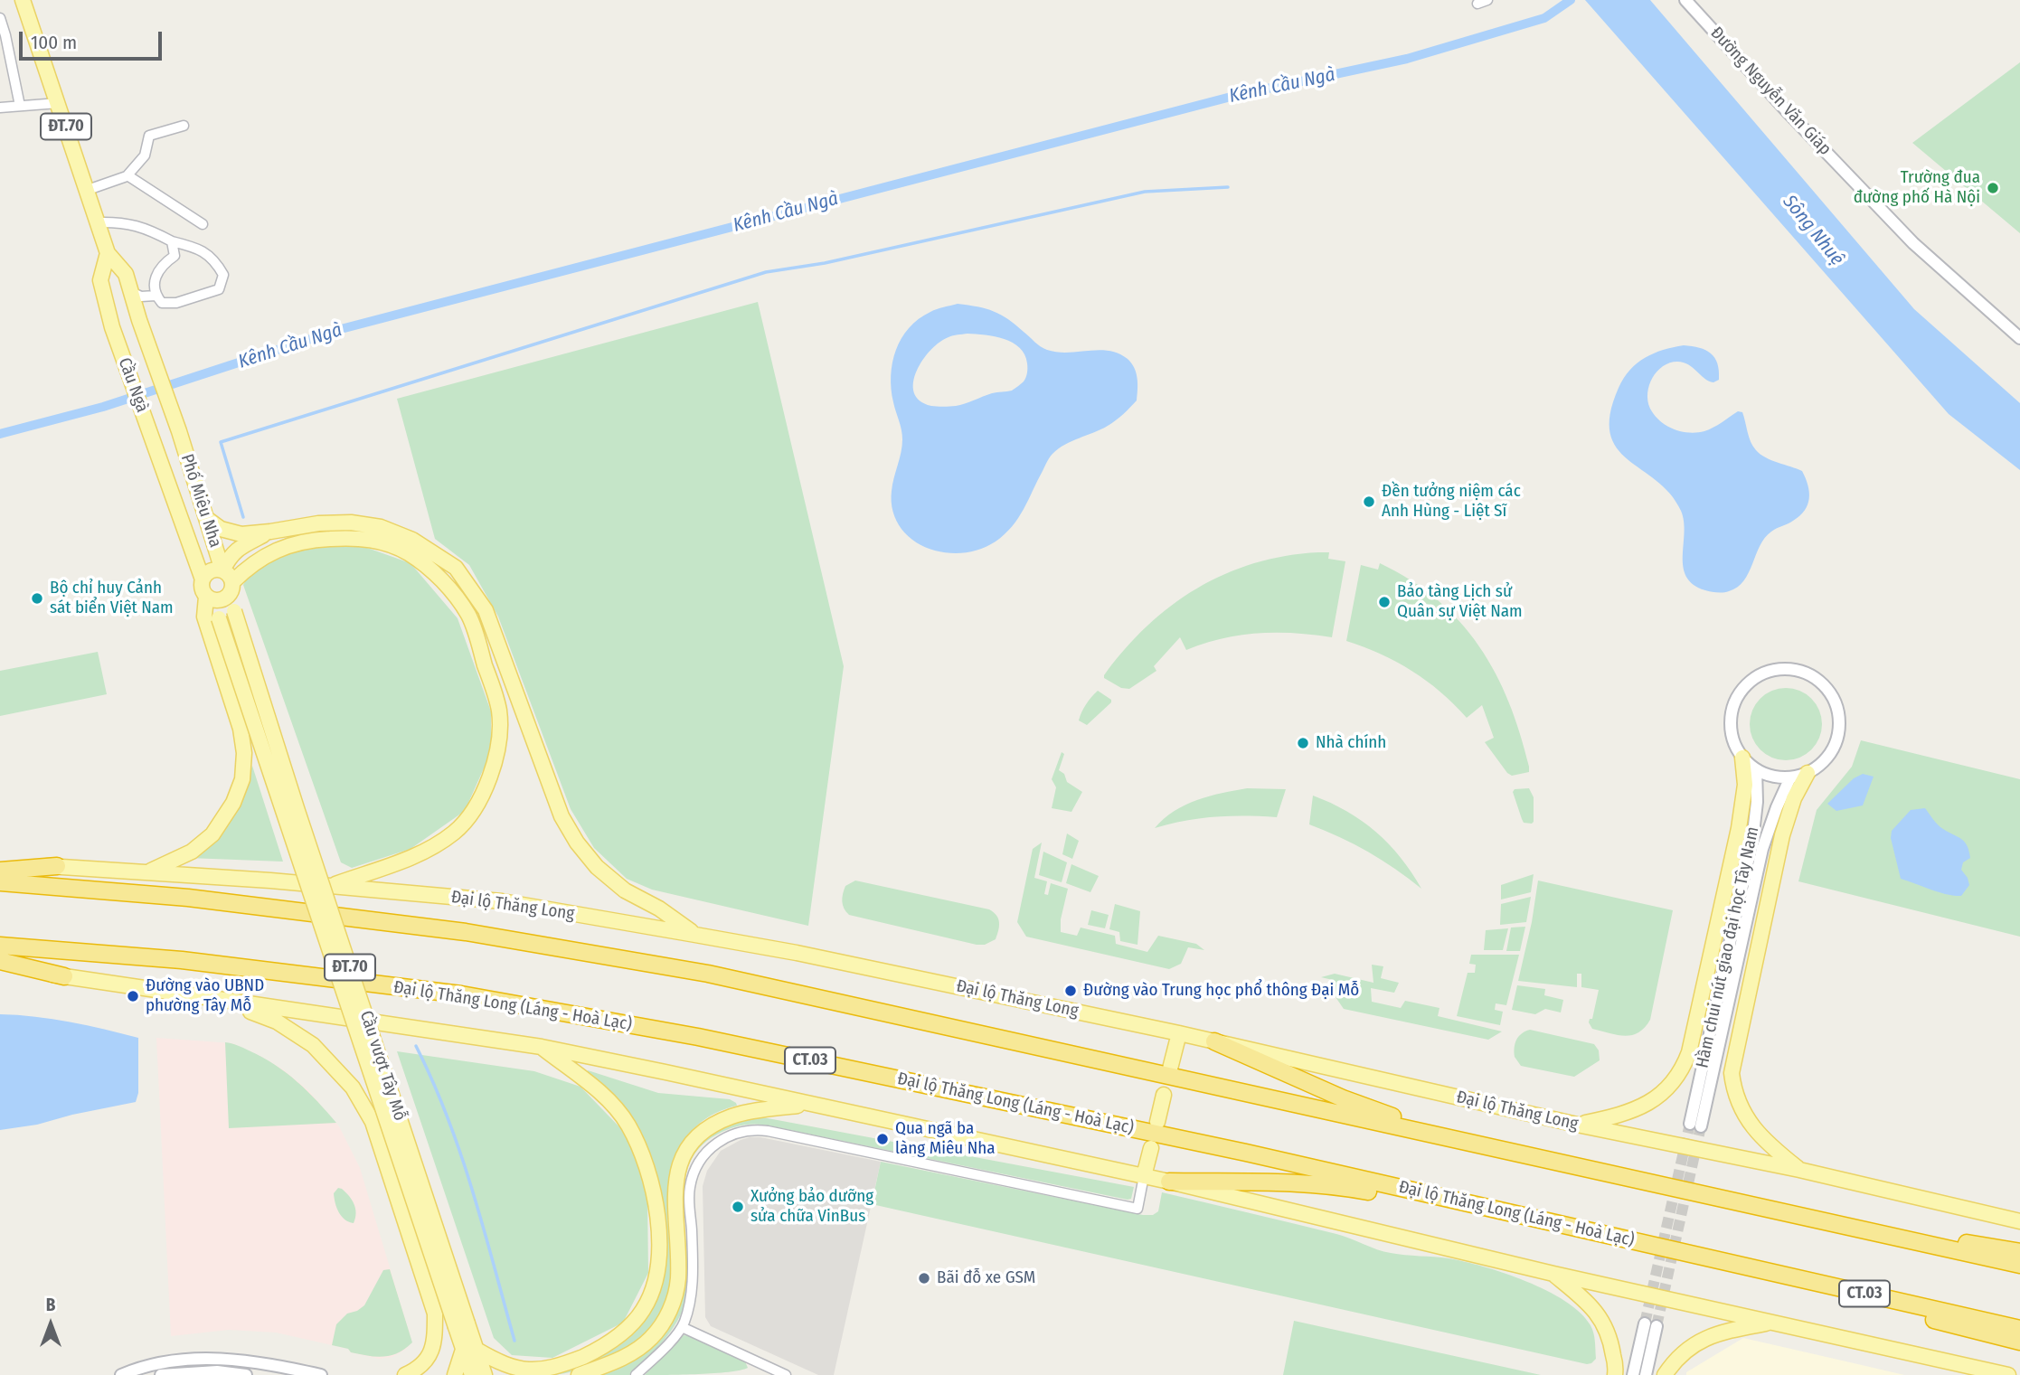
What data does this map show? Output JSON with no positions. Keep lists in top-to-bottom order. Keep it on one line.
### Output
{"streets":{"highway":["Đại lộ Thăng Long (Láng - Hoà Lạc)","CT.03"],"main road":["ĐT.70","Cầu Ngà","Phố Miêu Nha","Đại lộ Thăng Long","Cầu vượt Tây Mỗ"],"street":["Đường Nguyễn Văn Giáp","Hầm chui nút giao đại học Tây Nam"]},"crossings":[["ĐT.70","Cầu Ngà"],["ĐT.70","Phố Miêu Nha"],["ĐT.70","Cầu vượt Tây Mỗ"],["Cầu Ngà","Phố Miêu Nha"],["Phố Miêu Nha","Cầu vượt Tây Mỗ"]],"water":["Kênh Cầu Ngà","Sông Nhuệ"],"places":["Trường đua đường phố Hà Nội","Đền tưởng niệm các Anh Hùng - Liệt Sĩ","Bộ chỉ huy Cảnh sát biển Việt Nam","Bảo tàng Lịch sử Quân sự Việt Nam","Nhà chính","Đường vào Trung học phổ thông Đại Mỗ","Đường vào UBND phường Tây Mỗ","Qua ngã ba làng Miêu Nha","Xưởng bảo dưỡng sửa chữa VinBus","Bãi đỗ xe GSM"],"scale_bar":"100 m","north":"top"}
